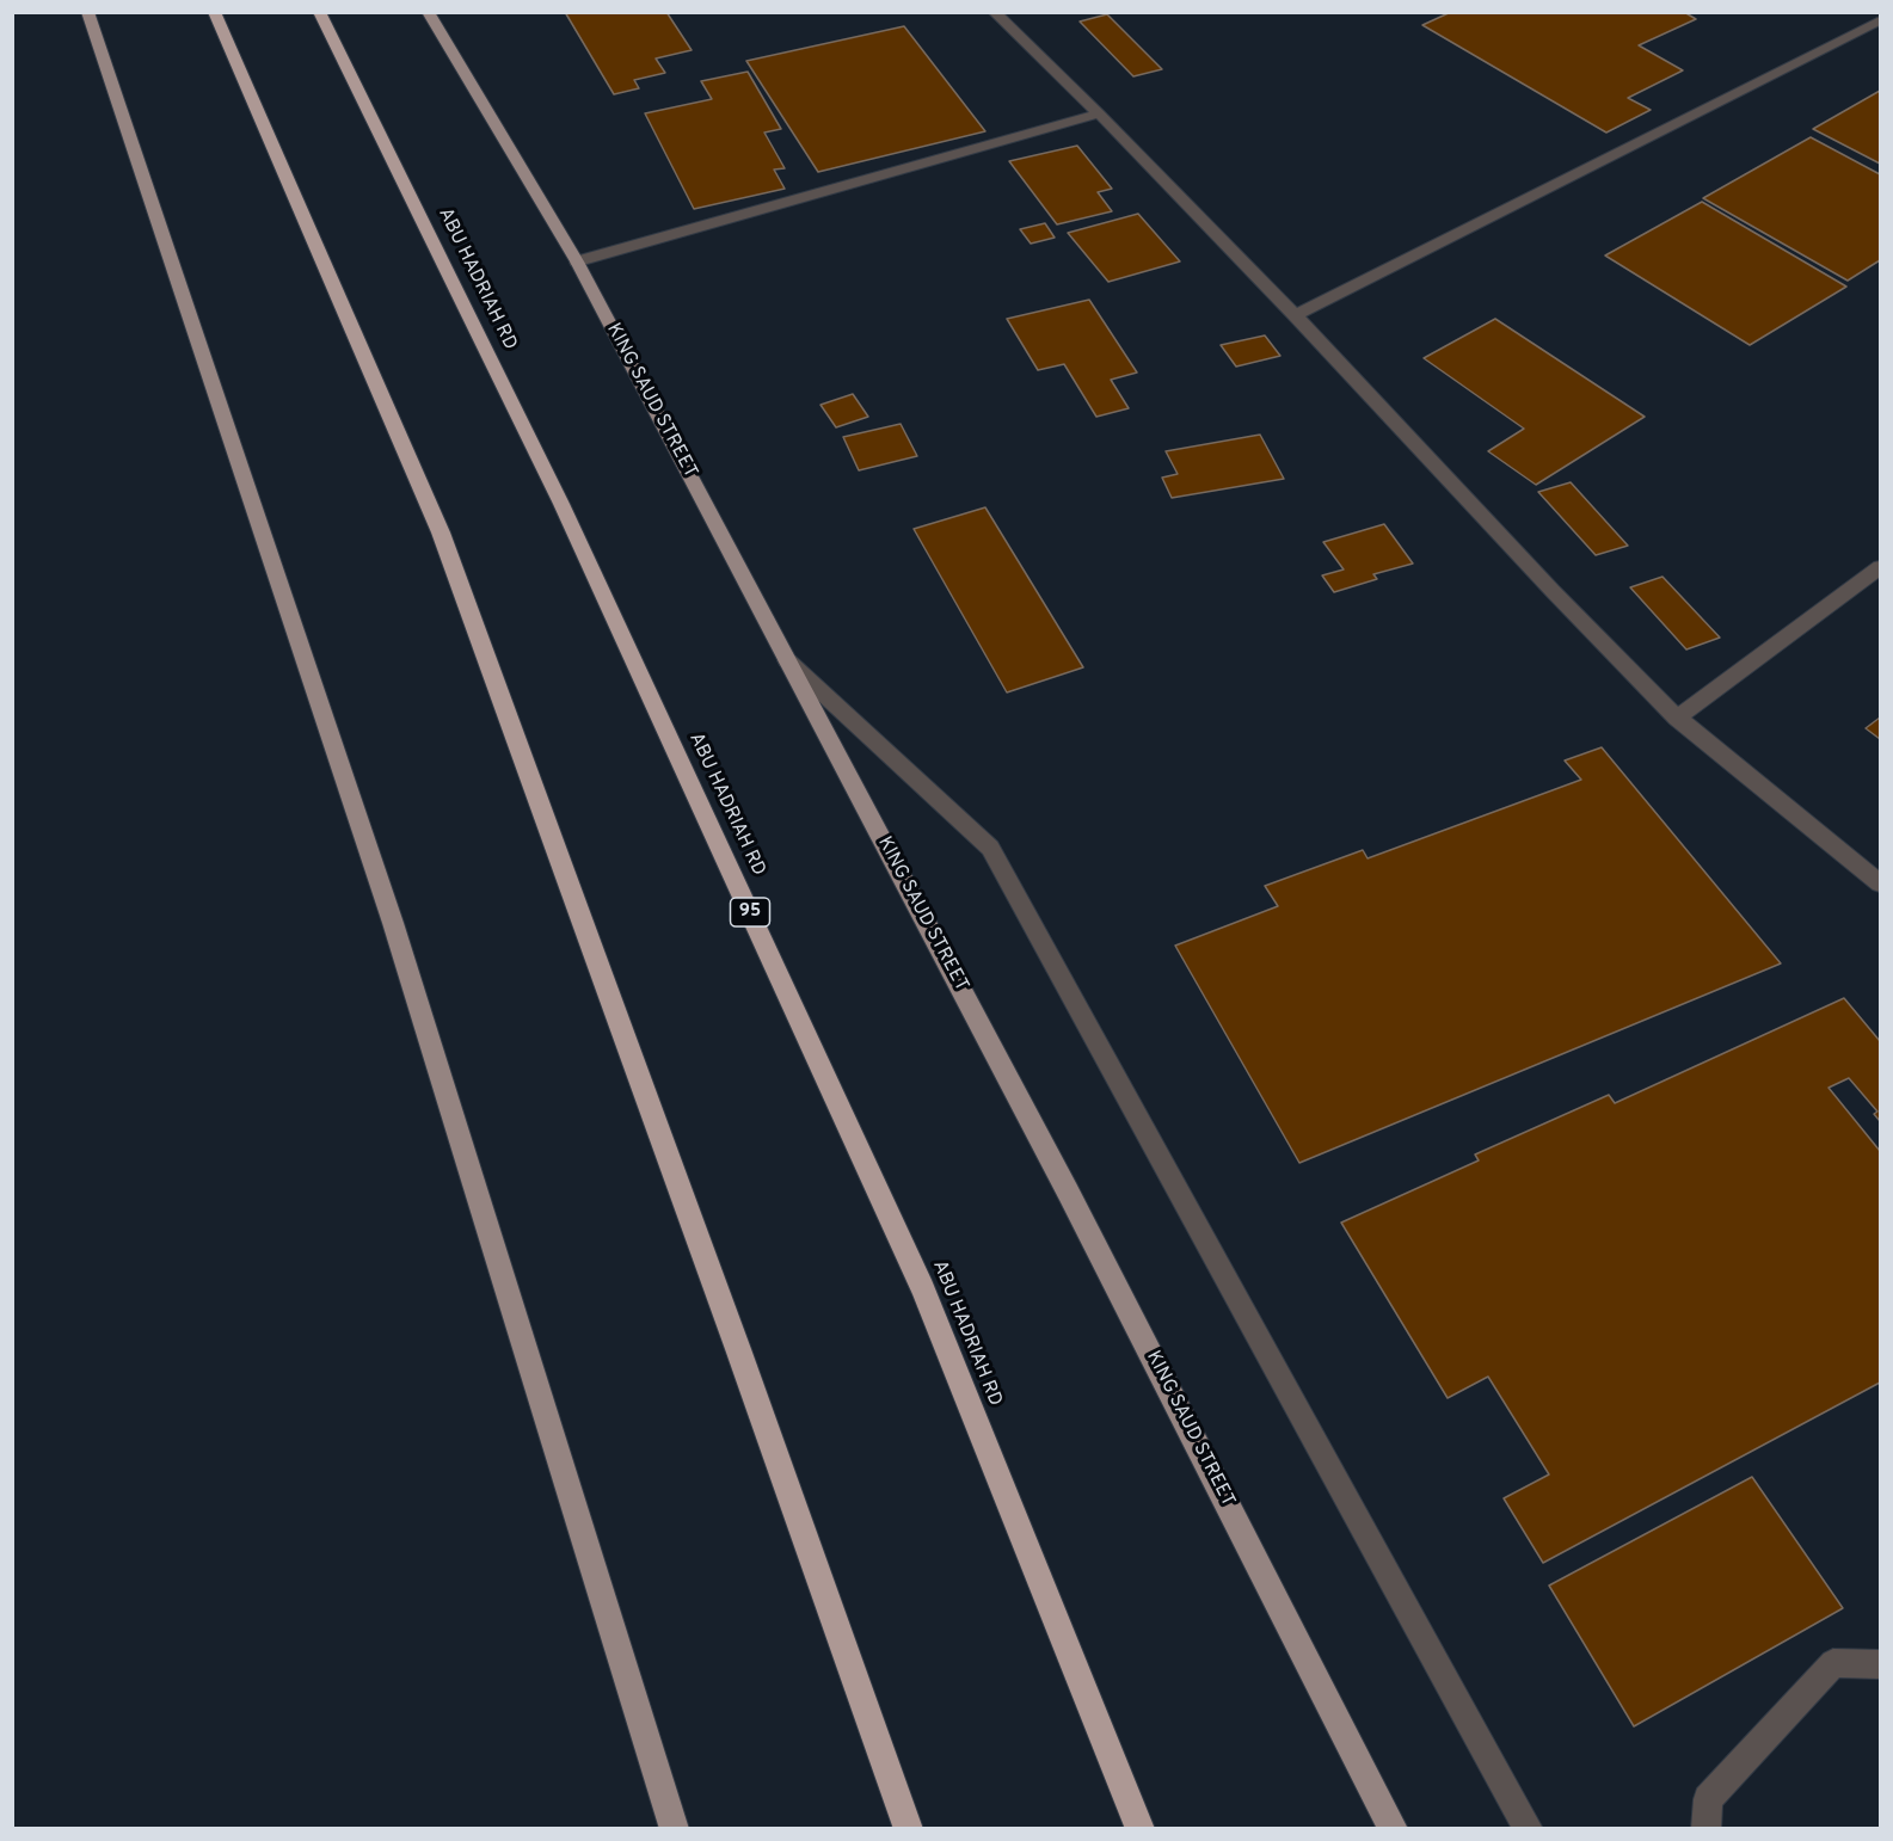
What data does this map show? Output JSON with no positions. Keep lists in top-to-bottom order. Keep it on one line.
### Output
{"streets":{"highway":["ABU HADRIAH RD","95"],"main road":["KING SAUD STREET"]}}
